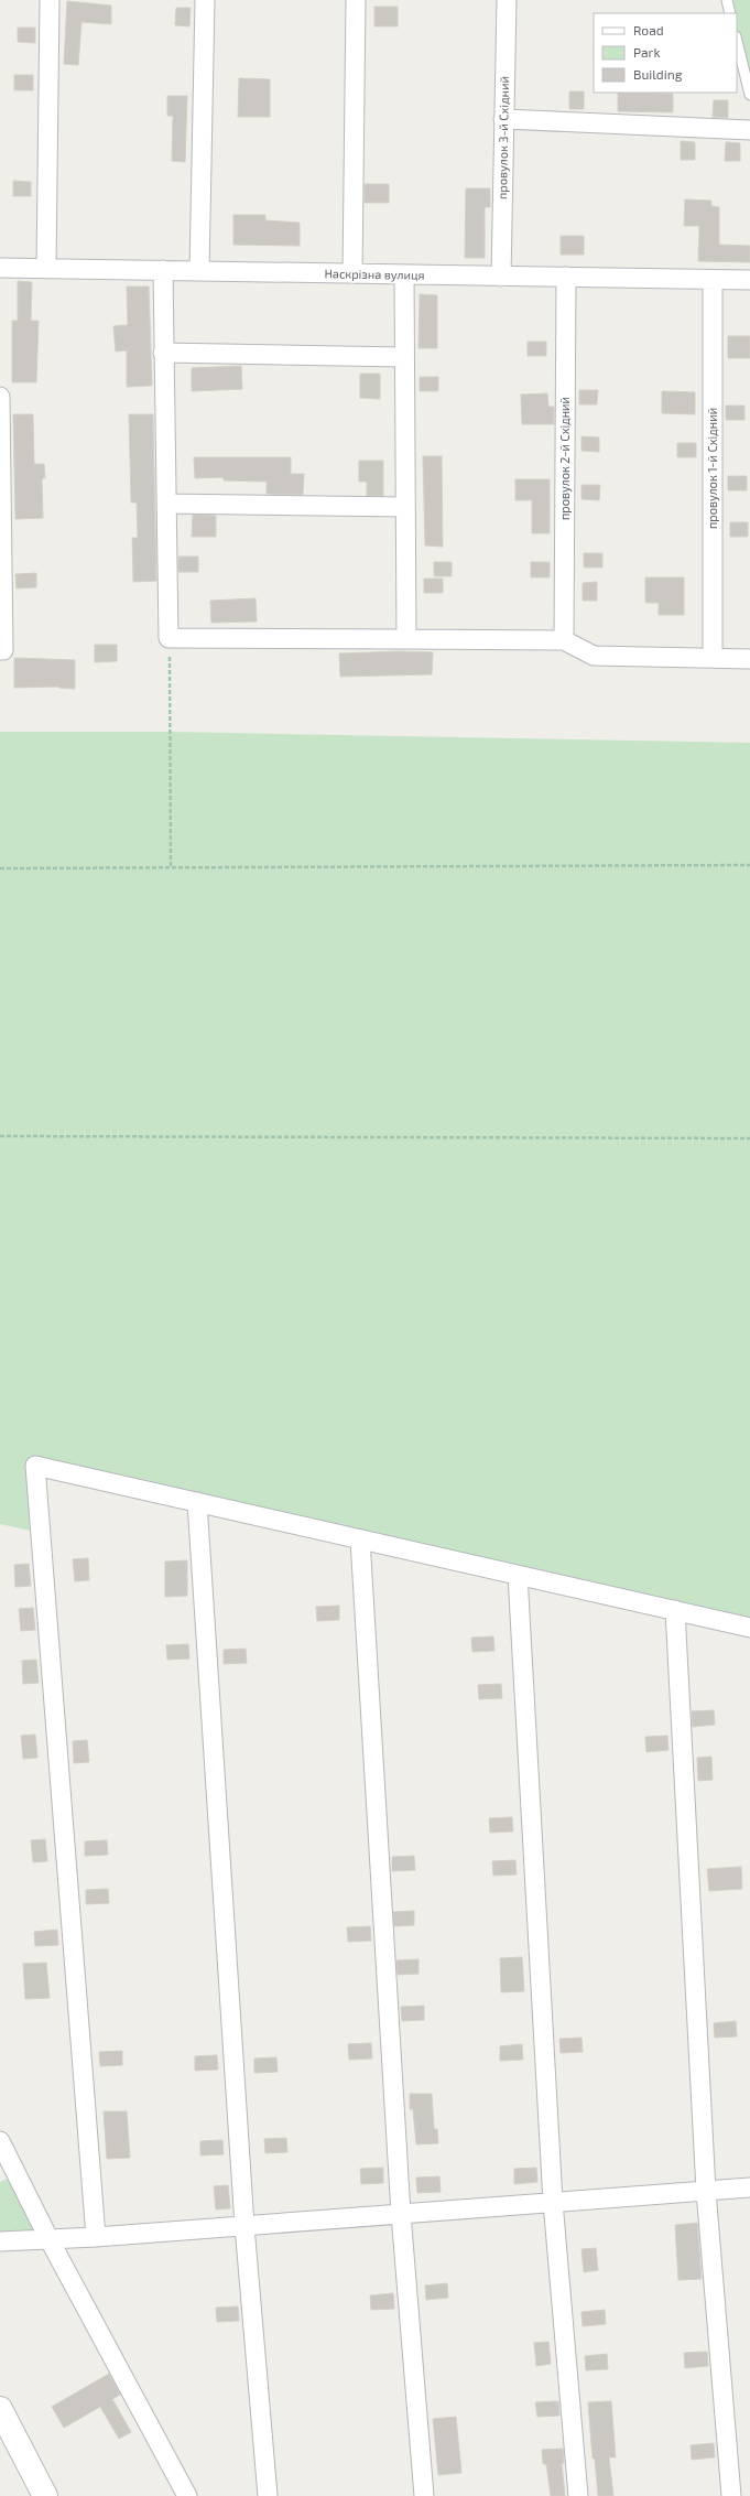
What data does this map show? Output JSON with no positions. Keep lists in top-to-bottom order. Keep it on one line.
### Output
{"streets":{"street":["провулок 3-й Східний","Наскрізна вулиця","провулок 2-й Східний","провулок 1-й Східний"]},"crossings":[["провулок 3-й Східний","Наскрізна вулиця"],["Наскрізна вулиця","провулок 2-й Східний"],["Наскрізна вулиця","провулок 1-й Східний"]],"legend":["Road","Park","Building"]}
